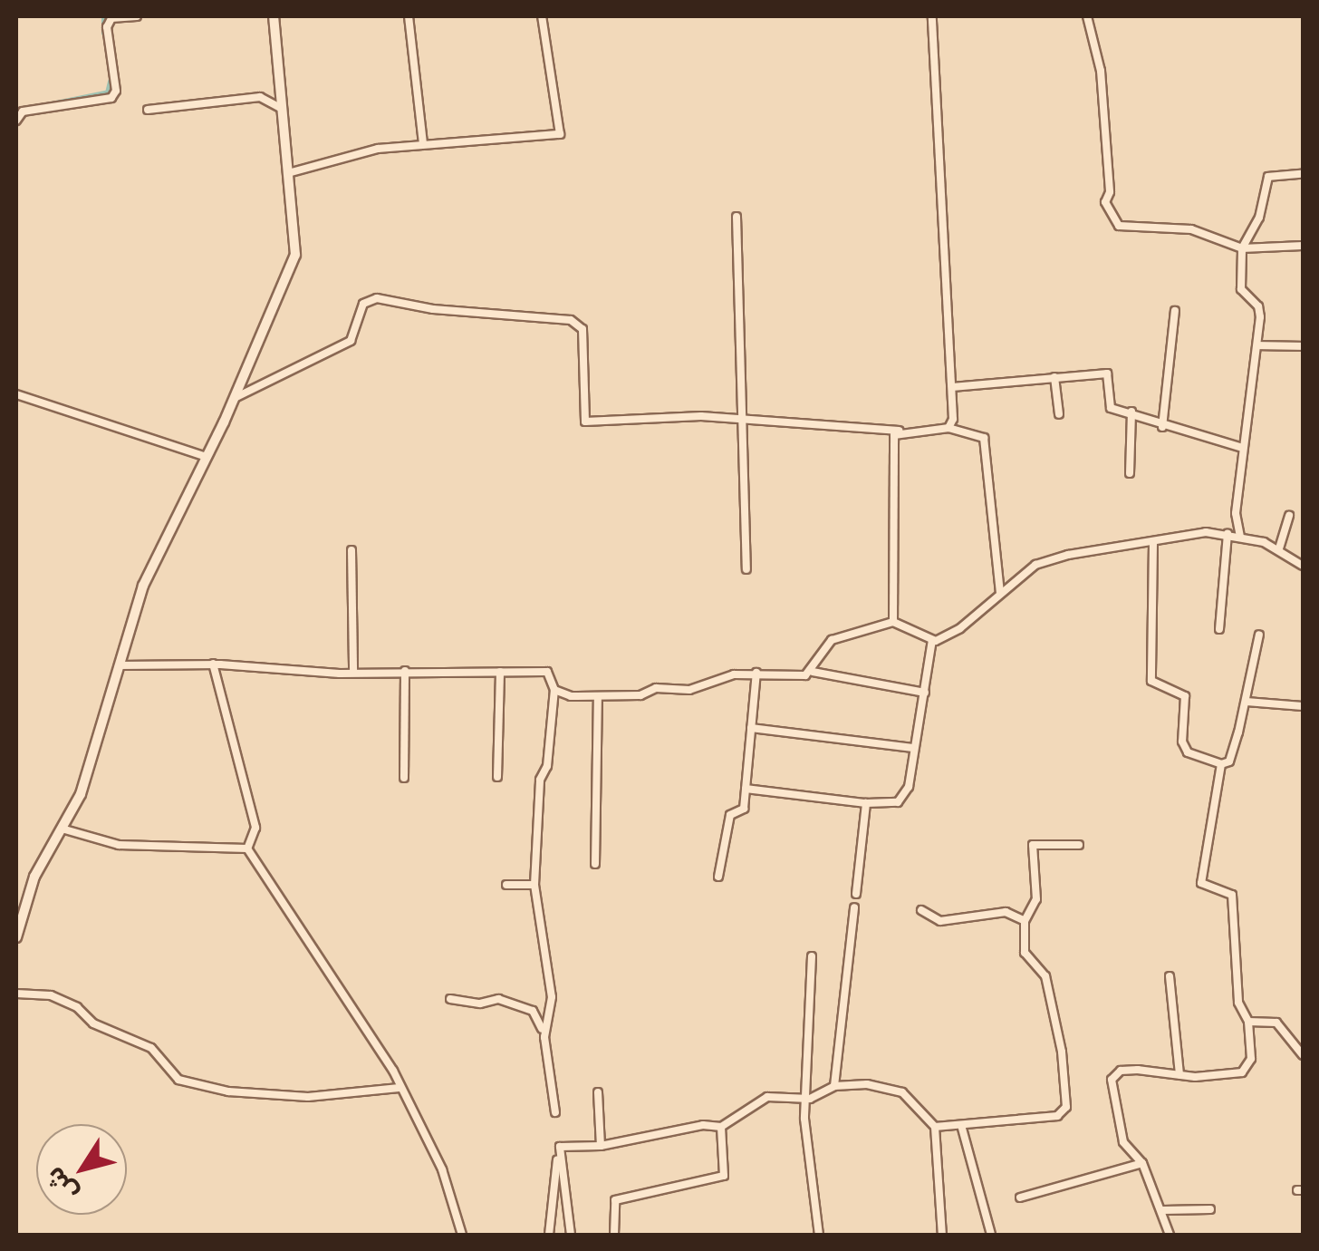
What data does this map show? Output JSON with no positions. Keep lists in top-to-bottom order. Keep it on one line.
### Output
{"north":"bottom left"}
